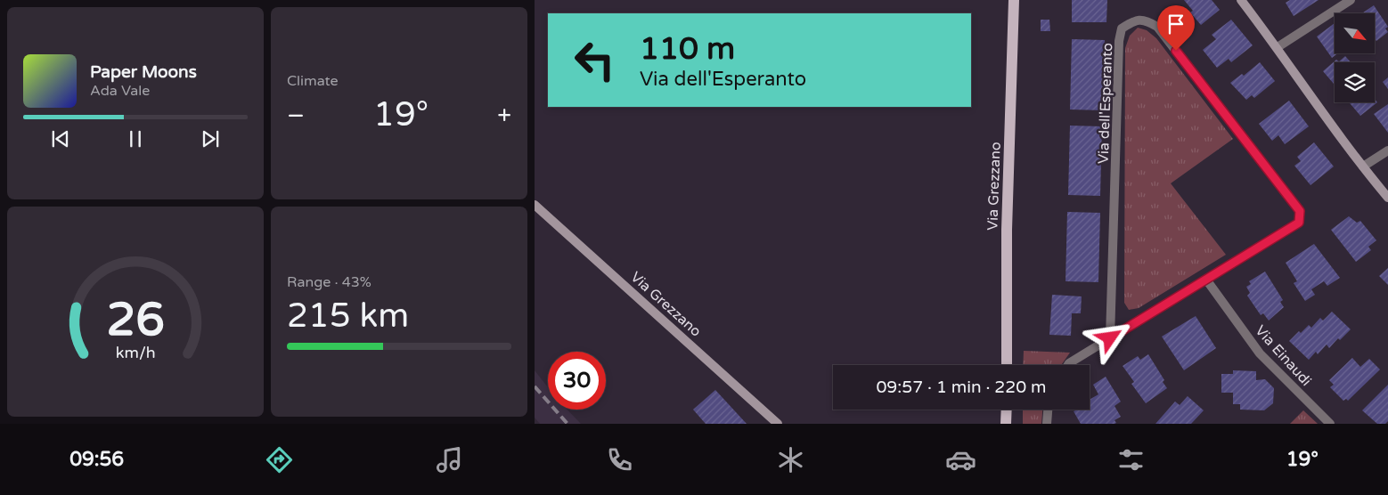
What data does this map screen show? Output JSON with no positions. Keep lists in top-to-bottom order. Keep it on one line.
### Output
{"streets":{"main road":["Via Grezzano"],"street":["Via dell'Esperanto","Via Einaudi"]},"crossings":[["Via dell'Esperanto","Via Einaudi"]],"north":"bottom right","page":{"tile":["Climate",["Range · 43%","215 km"]],"turn":["110 m","Via dell'Esperanto"],"song":["Paper Moons","Ada Vale"],"heat":["−","19°","+"],"limit":"30","trip":"09:57 · 1 min · 220 m","tabs":["09:56","19°"],"gauge":["26","km/h"]}}
